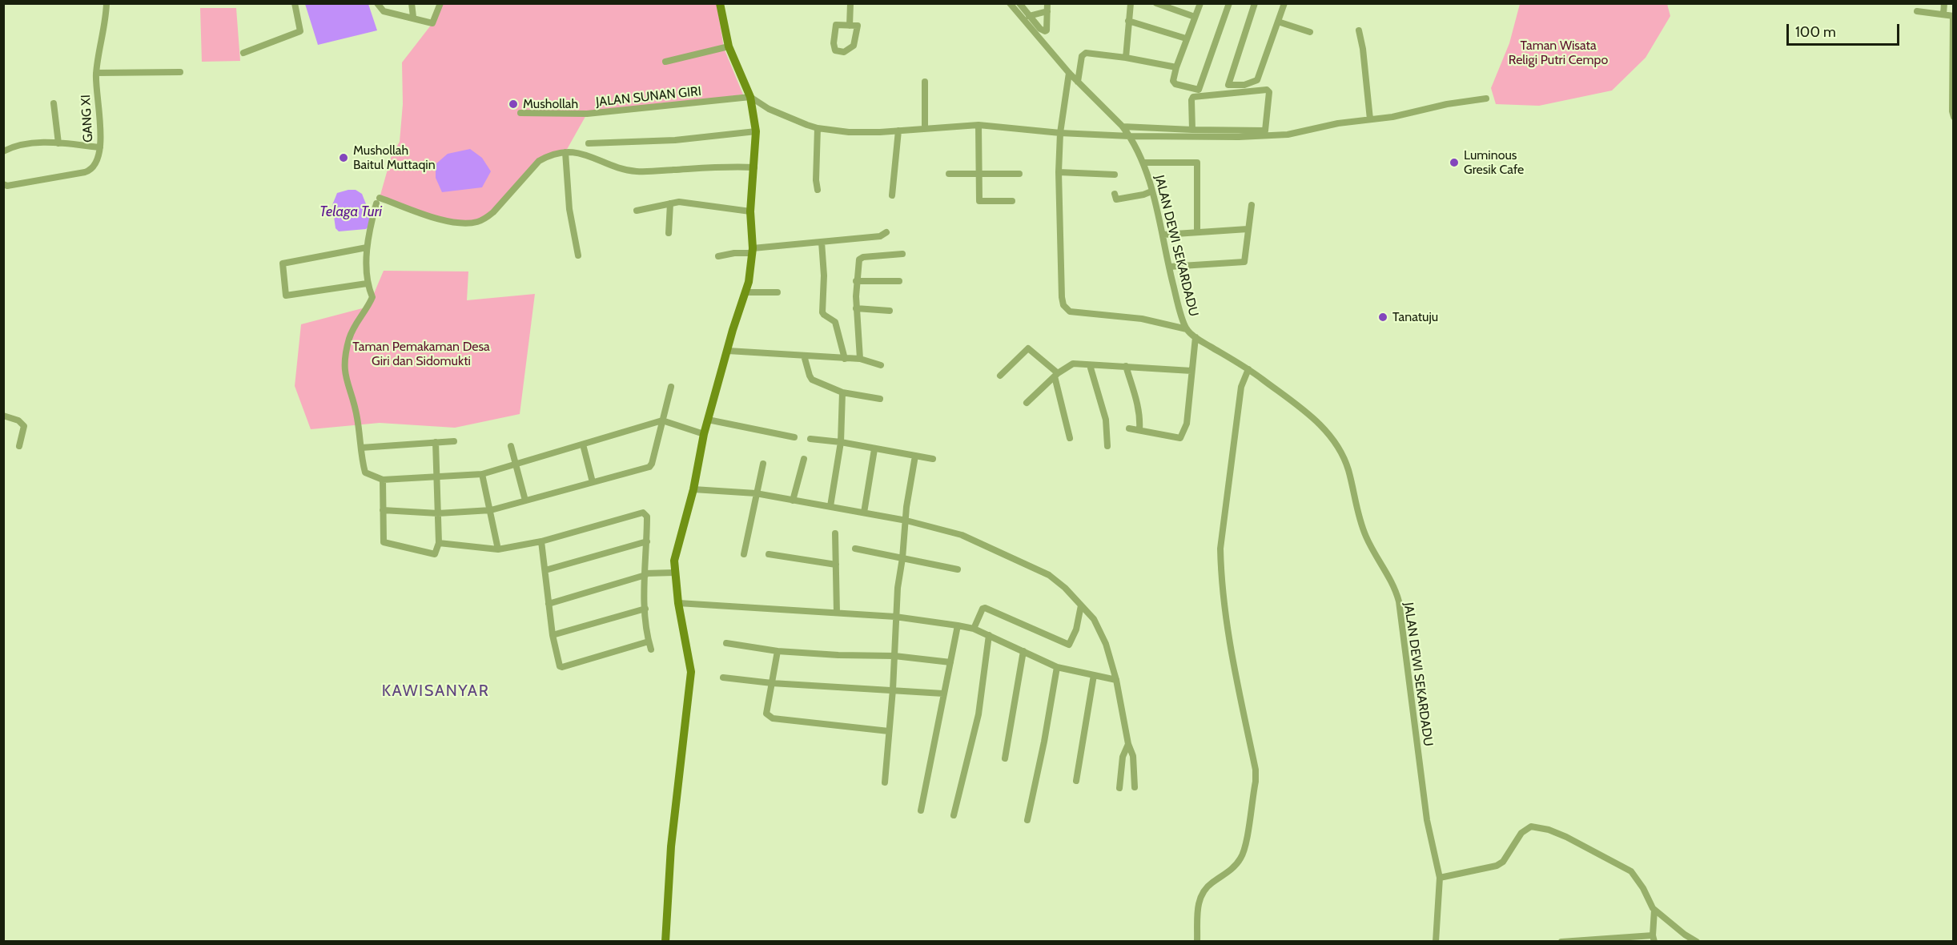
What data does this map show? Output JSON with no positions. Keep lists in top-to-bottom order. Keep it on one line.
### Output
{"streets":{"street":["JALAN SUNAN GIRI","GANG XI","JALAN DEWI SEKARDADU"]},"districts":["KAWISANYAR"],"water":["Telaga Turi"],"parks":["Taman Wisata Religi Putri Cempo","Taman Pemakaman Desa Giri dan Sidomukti"],"places":["Mushollah","Mushollah Baitul Muttaqin","Luminous Gresik Cafe","Tanatuju"],"scale_bar":"100 m"}
